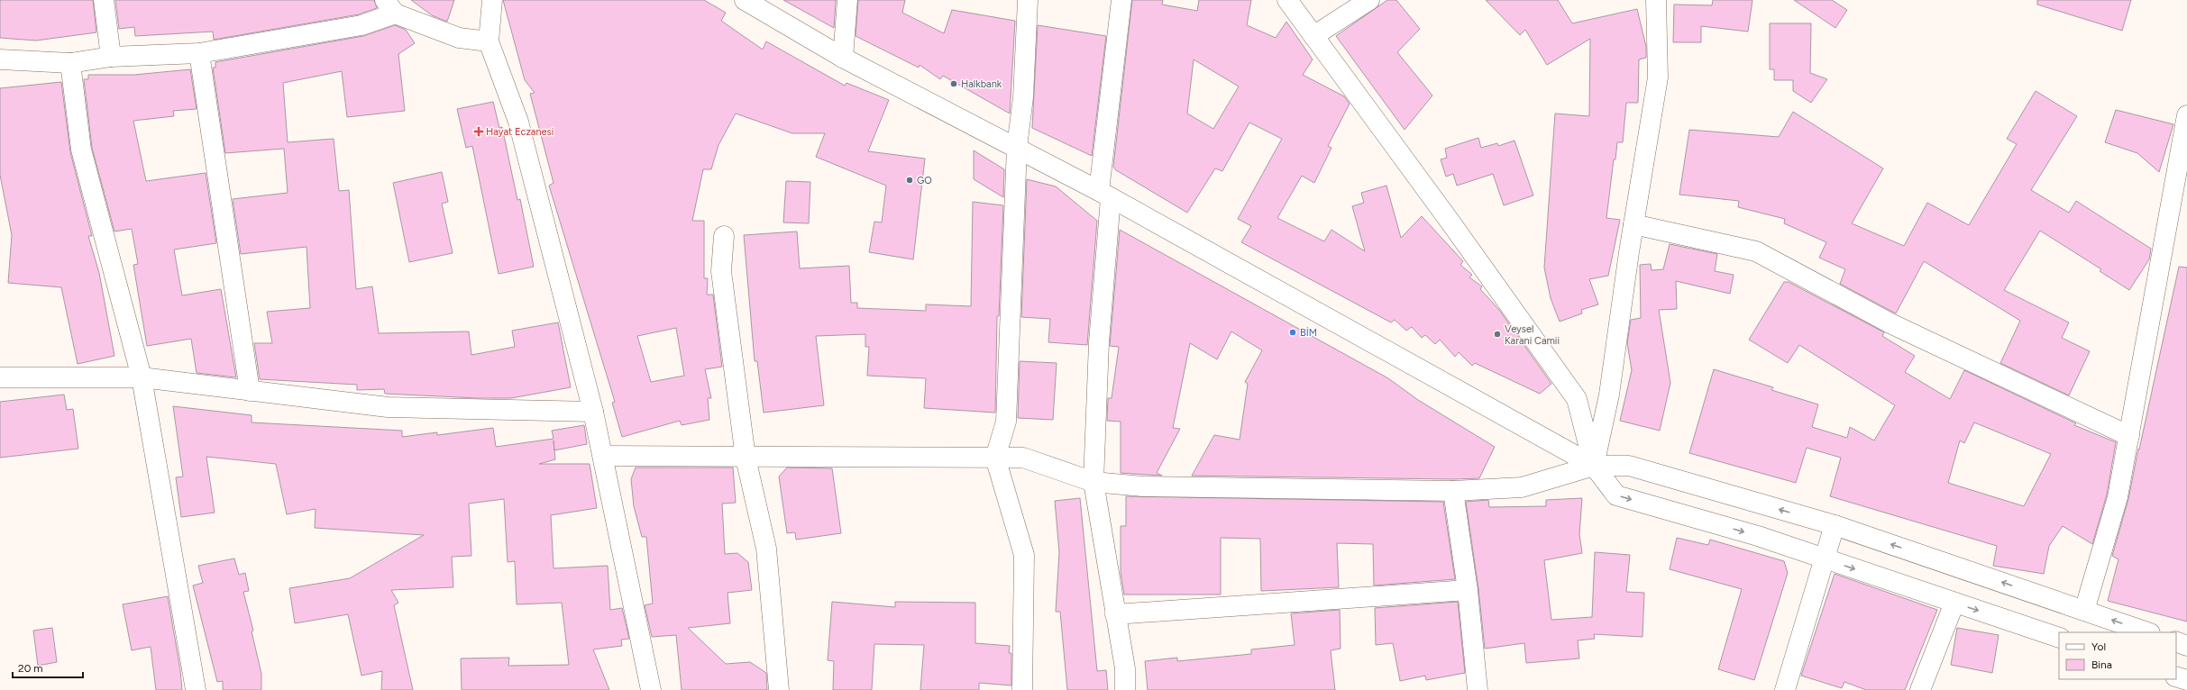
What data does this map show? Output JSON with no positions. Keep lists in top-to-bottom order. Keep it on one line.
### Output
{"places":{"other":["Halkbank","GO","BİM","Veysel Karani Camii"],"health":["Hayat Eczanesi"]},"legend":["Yol","Bina"],"scale_bar":"20 m"}
